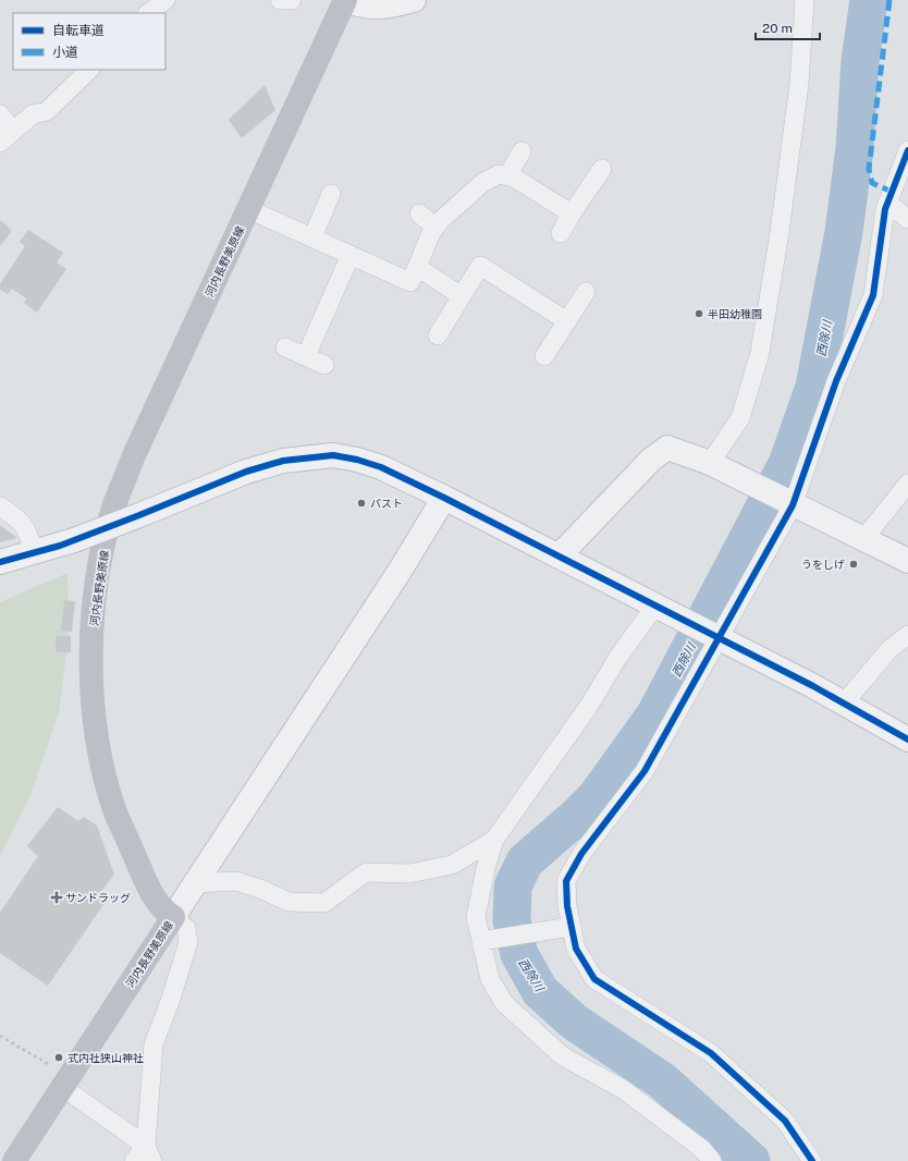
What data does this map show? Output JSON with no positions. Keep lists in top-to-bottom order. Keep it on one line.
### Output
{"streets":{"main road":["河内長野美原線"]},"water":["西除川"],"places":{"other":["半田幼稚園","パスト","うをしげ","式内社狭山神社"],"health":["サンドラッグ"]},"legend":["自転車道","小道"],"scale_bar":"20 m"}
